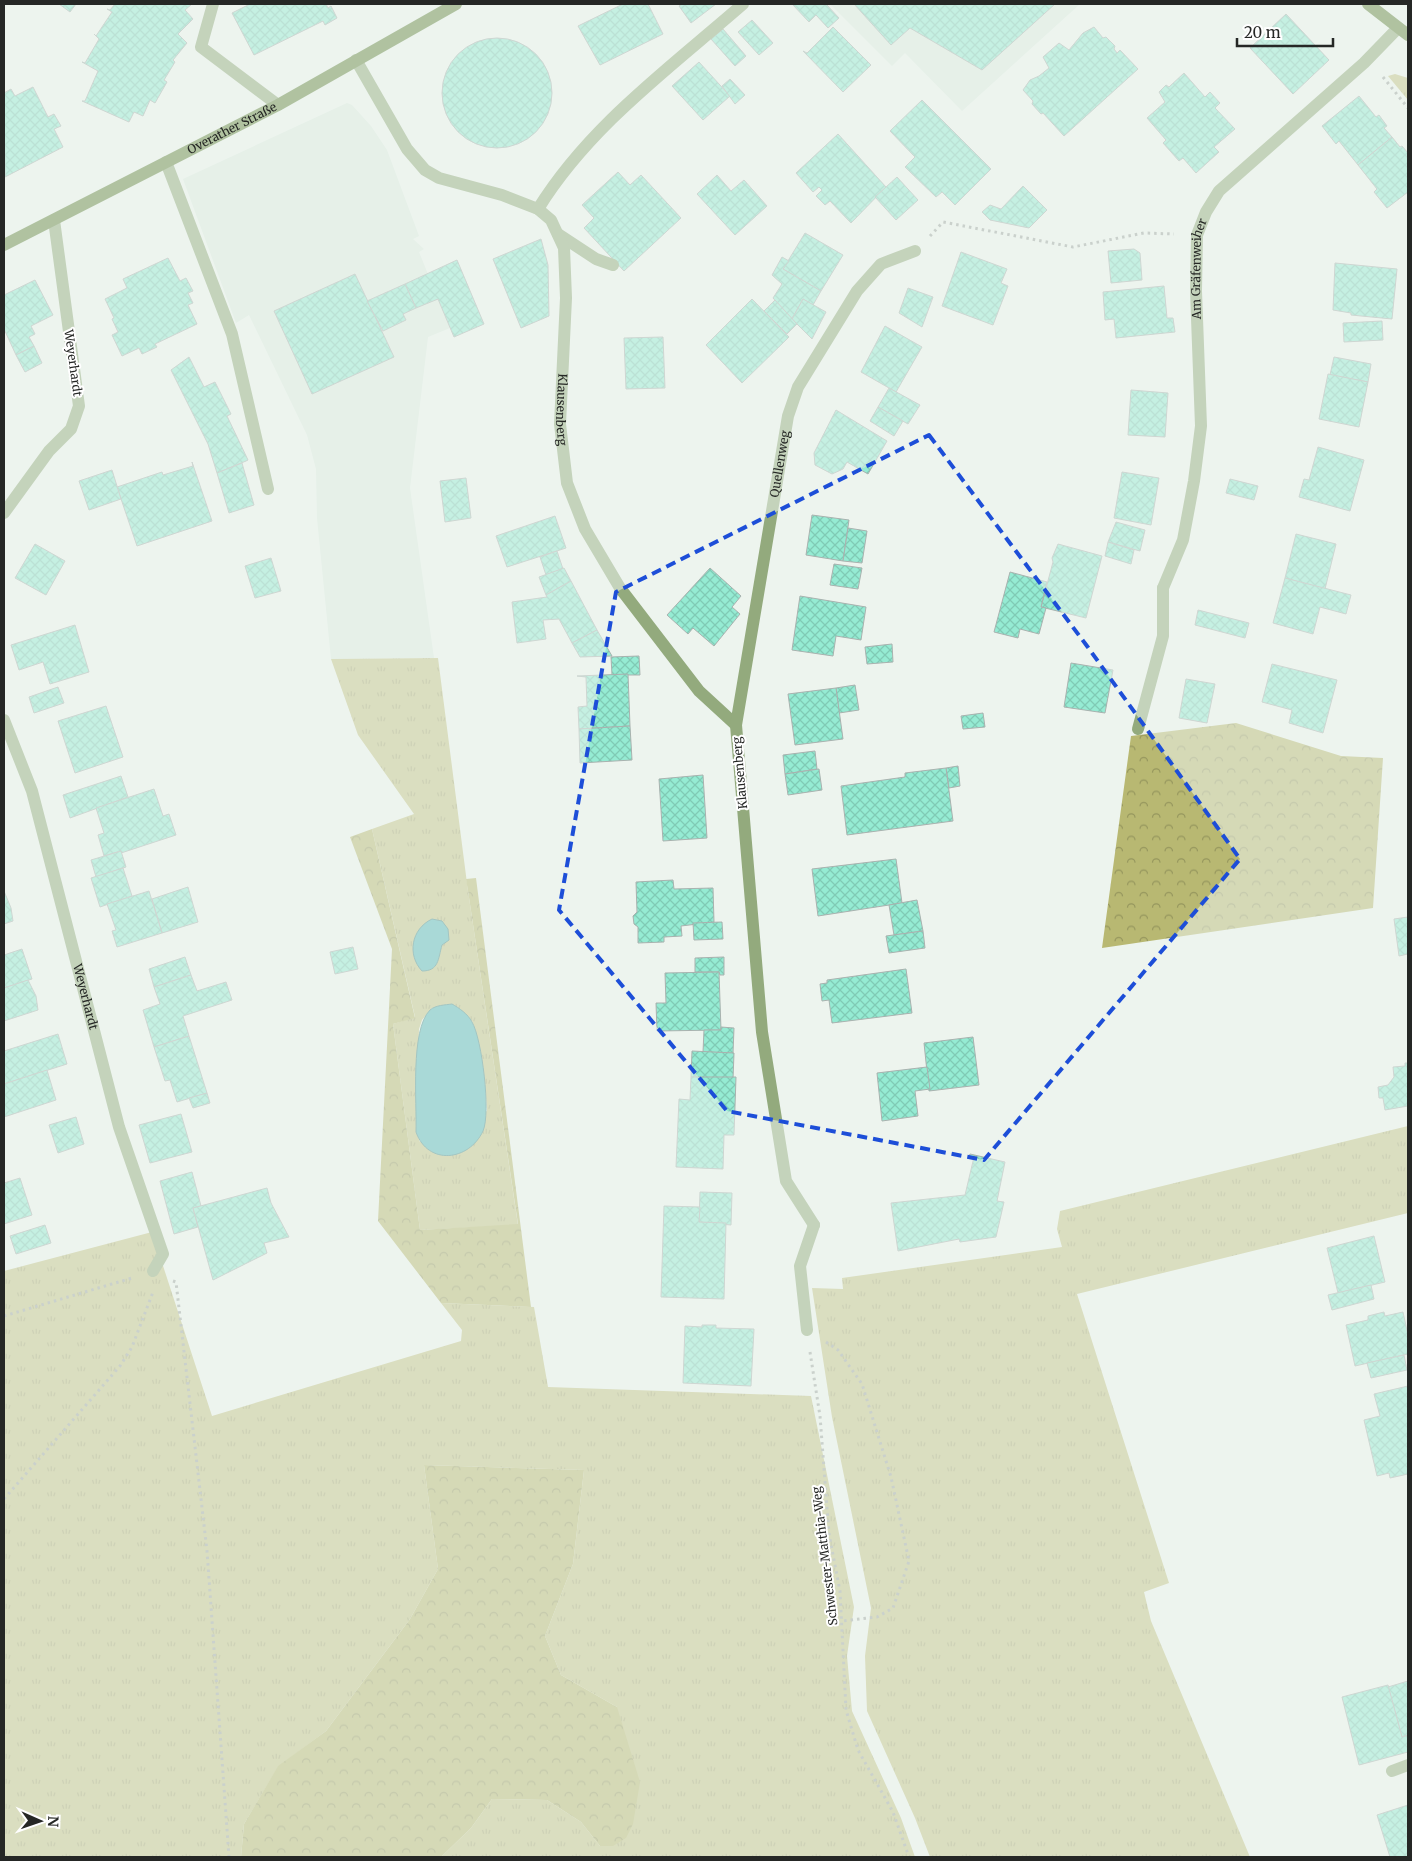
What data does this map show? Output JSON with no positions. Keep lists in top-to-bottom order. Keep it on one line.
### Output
{"streets":{"main road":["Overather Straße"],"street":["Am Gräfenweiher","Weyerhardt","Klausenberg","Quellenweg"],"path":["Schwester-Matthia-Weg"]},"crossings":[["Overather Straße","Weyerhardt"],["Overather Straße","Klausenberg"],["Klausenberg","Quellenweg"],["Klausenberg","Schwester-Matthia-Weg"]],"scale_bar":"20 m","north":"right"}
